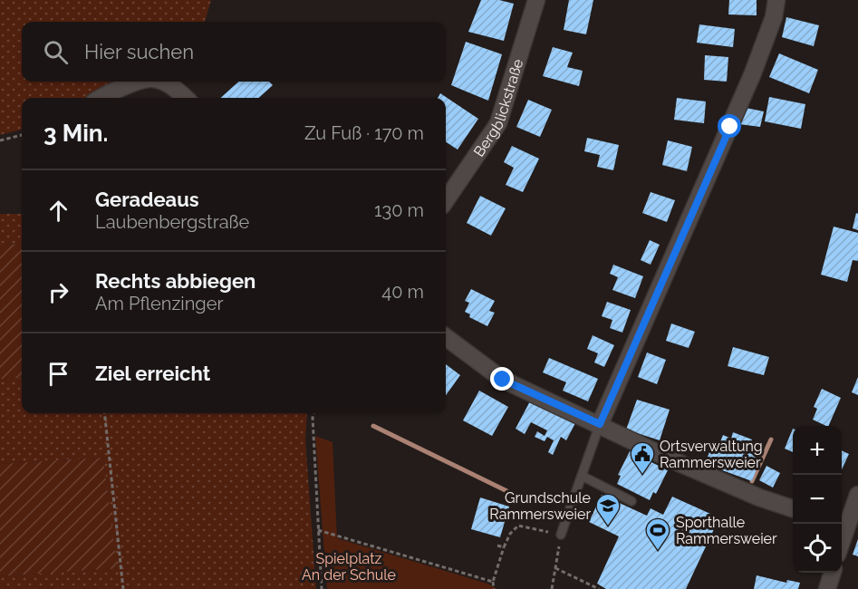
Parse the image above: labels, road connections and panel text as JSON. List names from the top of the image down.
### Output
{
  "streets": {
    "street": ["Bergblickstraße"]
  },
  "parks": ["Spielplatz An der Schule"],
  "places": {
    "public building": ["Ortsverwaltung Rammersweier"],
    "school or university": ["Grundschule Rammersweier"],
    "sports": ["Sporthalle Rammersweier"]
  },
  "page": {
    "search": "Hier suchen",
    "heading": ["3 Min.", "Zu Fuß · 170 m"],
    "list": [
      ["Geradeaus", "Laubenbergstraße", "130 m"],
      ["Rechts abbiegen", "Am Pflenzinger", "40 m"],
      "Ziel erreicht"
    ],
    "map_buttons": ["+", "−"]
  }
}
